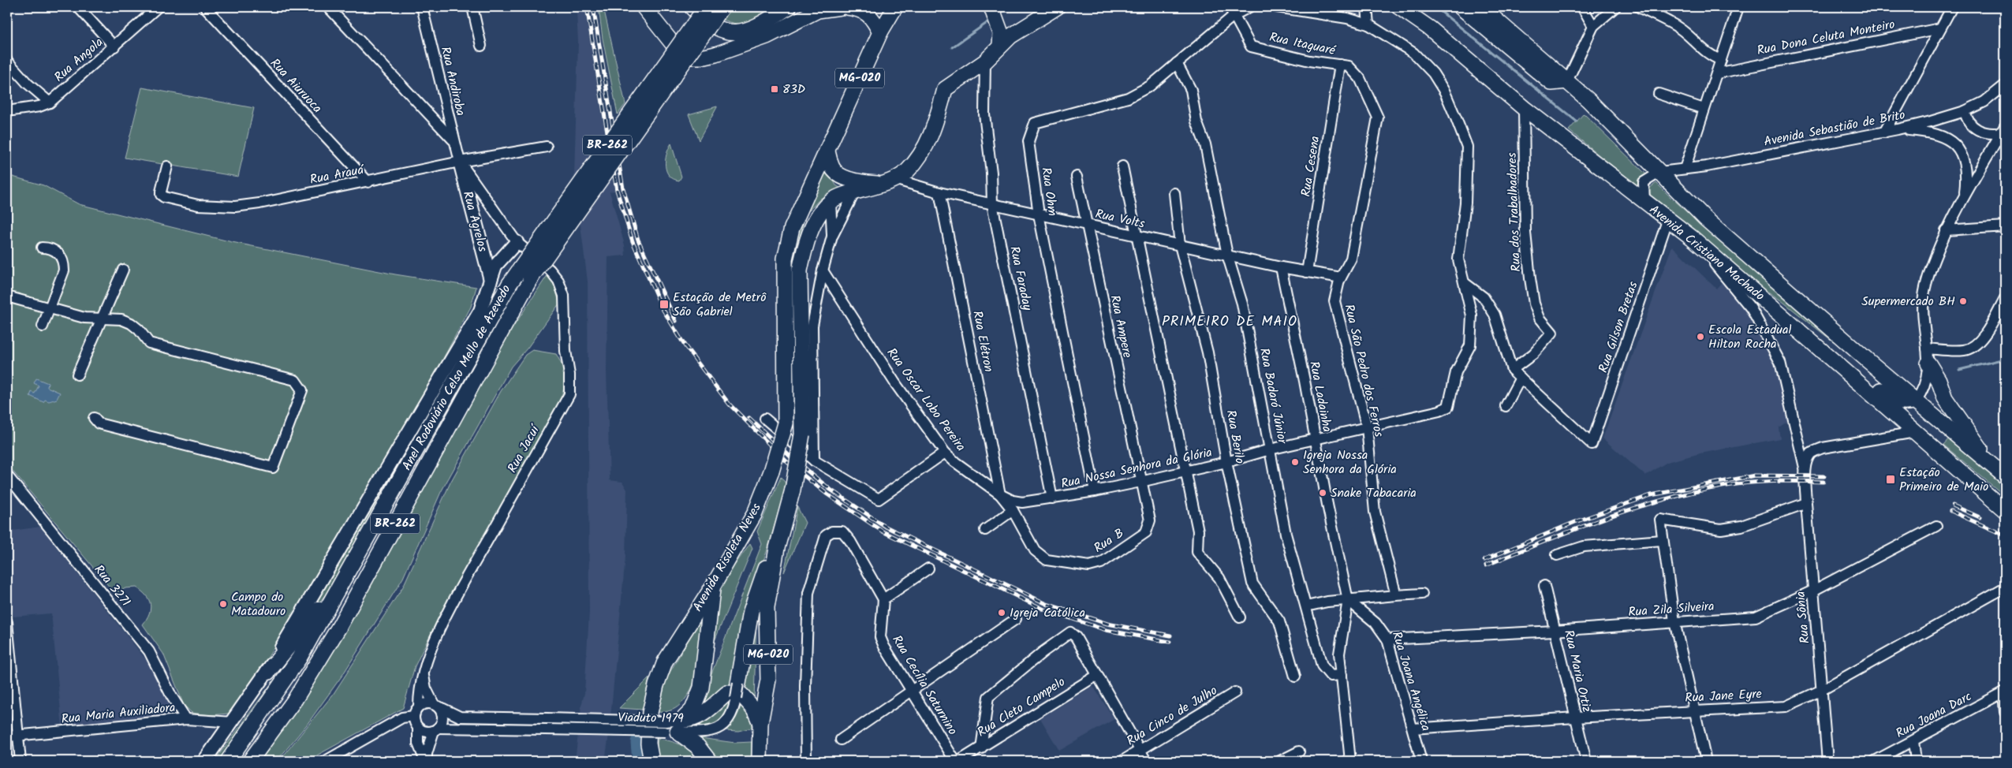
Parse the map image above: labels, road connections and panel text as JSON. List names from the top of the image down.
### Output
{
  "streets": {
    "highway": [
      "MG-020",
      "BR-262",
      "Avenida Cristiano Machado",
      "Anel Rodoviário Celso Mello de Azevedo",
      "Avenida Risoleta Neves"
    ],
    "main road": ["Rua Agrelos"],
    "street": [
      "Rua Dona Celuta Monteiro",
      "Rua Itaguaré",
      "Rua Angola",
      "Rua Andiroba",
      "Rua Aiuruoca",
      "Avenida Sebastião de Brito",
      "Rua Cesena",
      "Rua Arauá",
      "Rua Ohm",
      "Rua dos Trabalhadores",
      "Rua Volts",
      "Rua Faraday",
      "Rua Ampere",
      "Rua Gilson Bretas",
      "Rua Elétron",
      "Rua São Pedro dos Ferros",
      "Rua Badaró Júnior",
      "Rua Ladainha",
      "Rua Oscar Lobo Pereira",
      "Rua Berilo",
      "Rua Jacuí",
      "Rua Nossa Senhora da Glória",
      "Rua B",
      "Rua 3271",
      "Rua Zila Silveira",
      "Rua Sônia",
      "Rua Maria Ortiz",
      "Rua Joana Angélica",
      "Rua Cecília Saturnino",
      "Rua Jane Eyre",
      "Rua Cleto Campelo",
      "Rua Maria Auxiliadora",
      "Rua Joana Darc",
      "Rua Cinco de Julho",
      "Viaduto 1979"
    ]
  },
  "crossings": [
    ["Rua Itaguaré", "Rua Cesena"],
    ["Rua Itaguaré", "Rua Ohm"],
    ["Rua Itaguaré", "Rua São Pedro dos Ferros"],
    ["MG-020", "Avenida Risoleta Neves"],
    ["Rua Andiroba", "Rua Arauá"],
    ["Rua Andiroba", "Rua Agrelos"],
    ["Rua Andiroba", "Rua Jacuí"],
    ["Rua Aiuruoca", "Rua Arauá"],
    ["Avenida Sebastião de Brito", "Avenida Cristiano Machado"],
    ["Rua Cesena", "Rua Volts"],
    ["Rua Cesena", "Rua São Pedro dos Ferros"],
    ["Rua Arauá", "Rua Agrelos"],
    ["Rua Arauá", "Rua Jacuí"],
    ["Rua Ohm", "Rua Volts"],
    ["Rua Ohm", "Rua Badaró Júnior"],
    ["Rua Ohm", "Rua Nossa Senhora da Glória"],
    ["Rua dos Trabalhadores", "Avenida Cristiano Machado"],
    ["Rua Volts", "Rua Faraday"],
    ["Rua Volts", "Rua Ampere"],
    ["Rua Volts", "Rua Elétron"],
    ["Rua Volts", "Rua São Pedro dos Ferros"],
    ["Rua Volts", "Rua Badaró Júnior"],
    ["Rua Volts", "Rua Ladainha"],
    ["Rua Volts", "Rua Berilo"],
    ["Rua Agrelos", "Anel Rodoviário Celso Mello de Azevedo"],
    ["Rua Agrelos", "Rua Jacuí"],
    ["Avenida Cristiano Machado", "Rua Gilson Bretas"],
    ["Avenida Cristiano Machado", "Rua Sônia"],
    ["Rua Faraday", "Rua Nossa Senhora da Glória"],
    ["Rua Ampere", "Rua Nossa Senhora da Glória"],
    ["Rua Ampere", "Rua B"],
    ["Rua Elétron", "Rua Oscar Lobo Pereira"],
    ["Rua Elétron", "Rua Nossa Senhora da Glória"],
    ["Rua São Pedro dos Ferros", "Rua Nossa Senhora da Glória"],
    ["Anel Rodoviário Celso Mello de Azevedo", "Rua Jacuí"],
    ["Anel Rodoviário Celso Mello de Azevedo", "Rua Maria Auxiliadora"],
    ["Rua Badaró Júnior", "Rua Nossa Senhora da Glória"],
    ["Rua Ladainha", "Rua Nossa Senhora da Glória"],
    ["Rua Ladainha", "Rua Joana Angélica"],
    ["Rua Oscar Lobo Pereira", "Rua Nossa Senhora da Glória"],
    ["Rua Oscar Lobo Pereira", "Rua B"],
    ["Rua Berilo", "Rua Nossa Senhora da Glória"],
    ["Rua Jacuí", "Viaduto 1979"],
    ["Rua Nossa Senhora da Glória", "Rua B"],
    ["Rua 3271", "Rua Maria Auxiliadora"],
    ["Rua Zila Silveira", "Rua Sônia"],
    ["Rua Zila Silveira", "Rua Maria Ortiz"],
    ["Rua Zila Silveira", "Rua Joana Angélica"],
    ["Rua Sônia", "Rua Jane Eyre"],
    ["Rua Maria Ortiz", "Rua Jane Eyre"],
    ["Rua Joana Angélica", "Rua Jane Eyre"]
  ],
  "districts": ["PRIMEIRO DE MAIO"],
  "places": {
    "transit": ["83D", "Estação de Metrô São Gabriel", "Estação Primeiro de Maio"],
    "other": [
      "Supermercado BH",
      "Escola Estadual Hilton Rocha",
      "Igreja Nossa Senhora da Glória",
      "Snake Tabacaria",
      "Campo do Matadouro",
      "Igreja Católica"
    ]
  }
}
